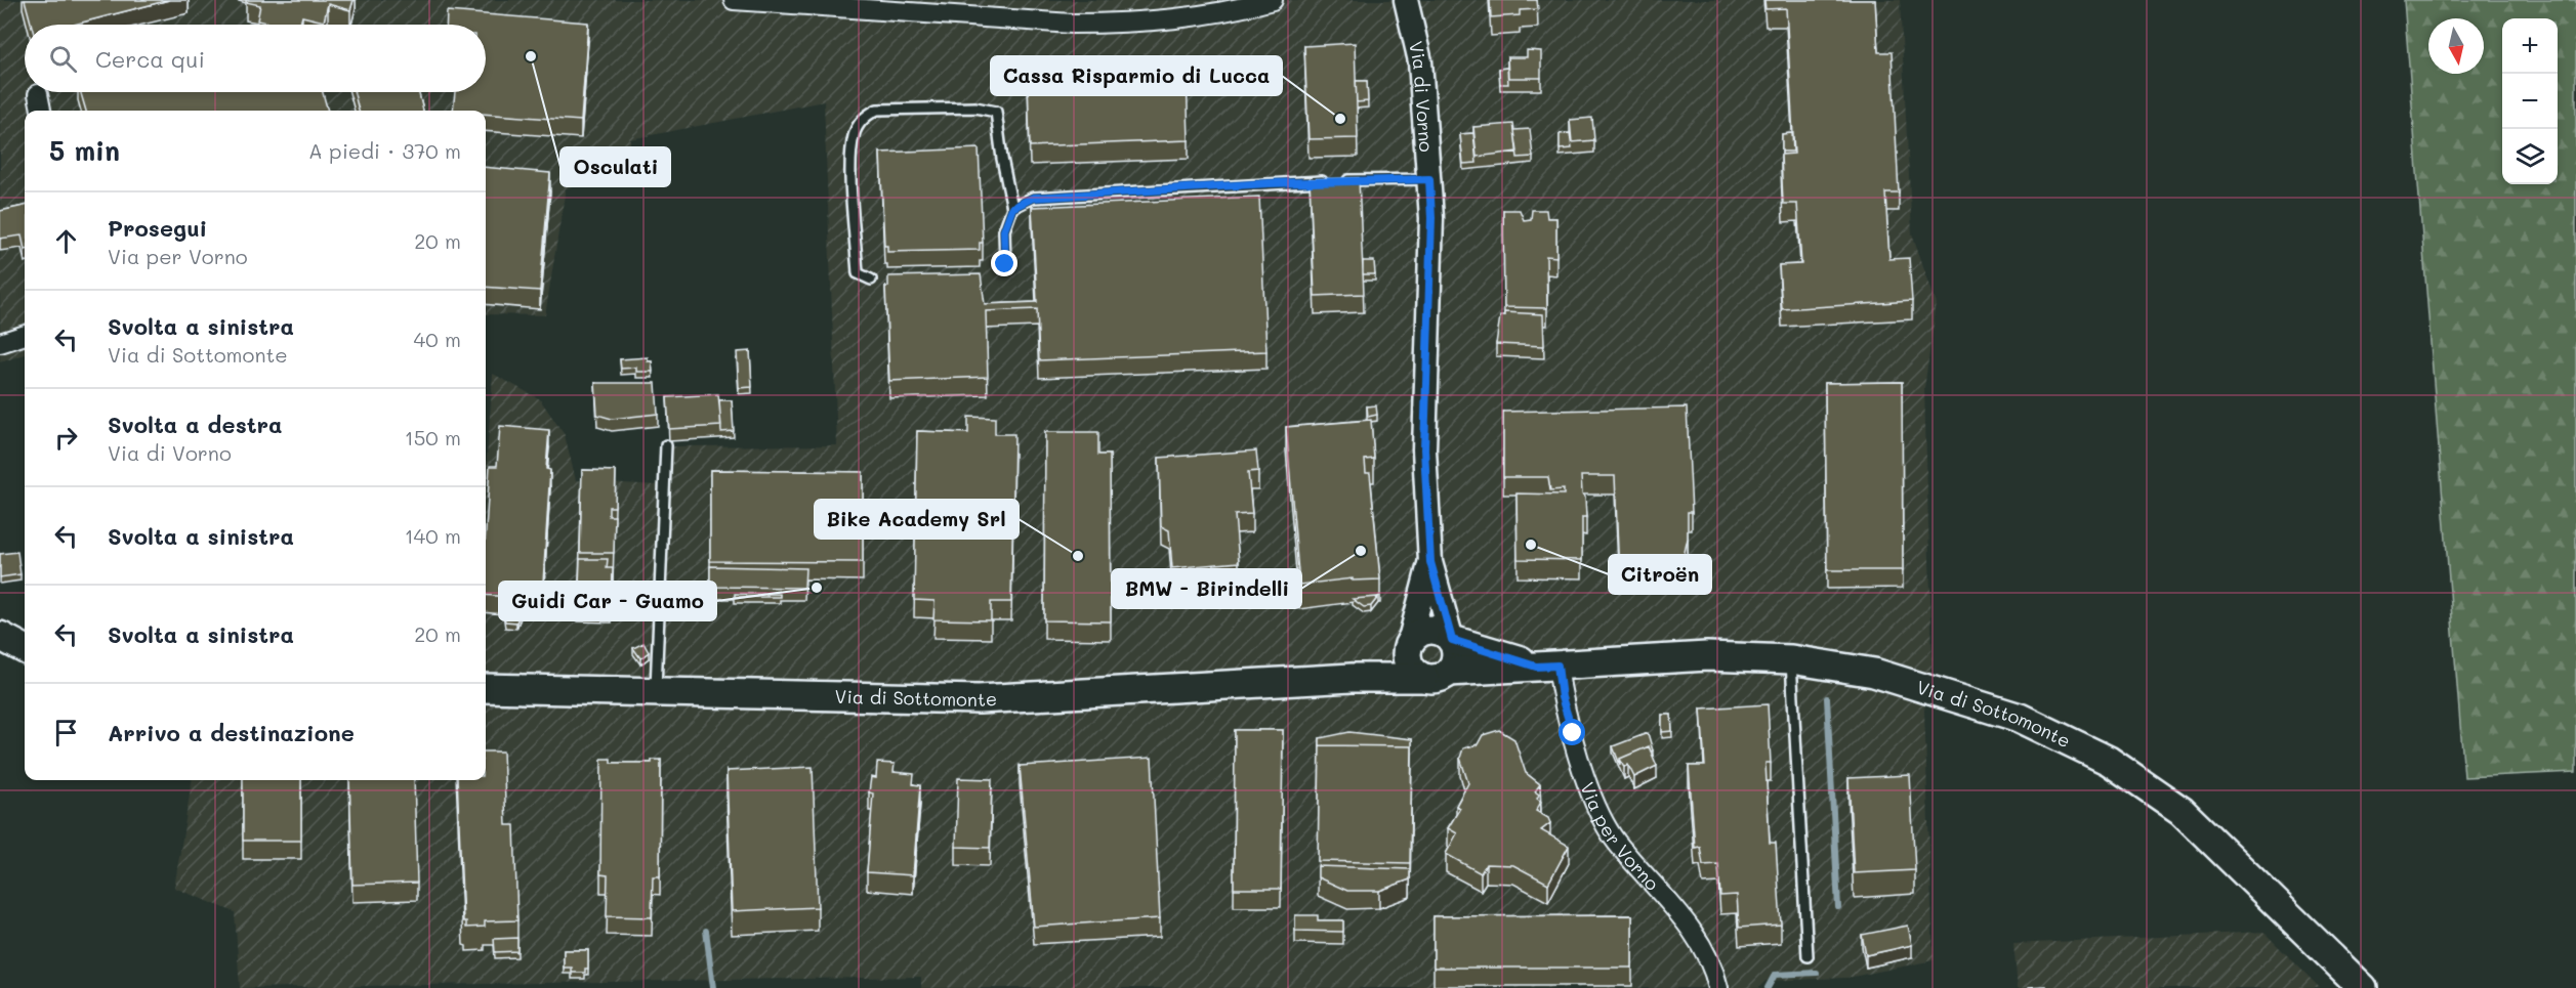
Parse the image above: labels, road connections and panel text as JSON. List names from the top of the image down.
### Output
{
  "streets": {
    "main road": ["Via di Sottomonte"],
    "street": ["Via di Vorno", "Via per Vorno"]
  },
  "crossings": [
    ["Via di Vorno", "Via di Sottomonte"],
    ["Via di Sottomonte", "Via per Vorno"]
  ],
  "places": [
    "Osculati",
    "Cassa Risparmio di Lucca",
    "Citroën",
    "BMW - Birindelli",
    "Bike Academy Srl",
    "Guidi Car - Guamo"
  ],
  "north": "bottom",
  "page": {
    "map_buttons": ["+", "−"],
    "search": "Cerca qui",
    "heading": ["5 min", "A piedi · 370 m"],
    "list": [
      ["Prosegui", "Via per Vorno", "20 m"],
      ["Svolta a sinistra", "Via di Sottomonte", "40 m"],
      ["Svolta a destra", "Via di Vorno", "150 m"],
      ["Svolta a sinistra", "140 m"],
      ["Svolta a sinistra", "20 m"],
      "Arrivo a destinazione"
    ]
  }
}
